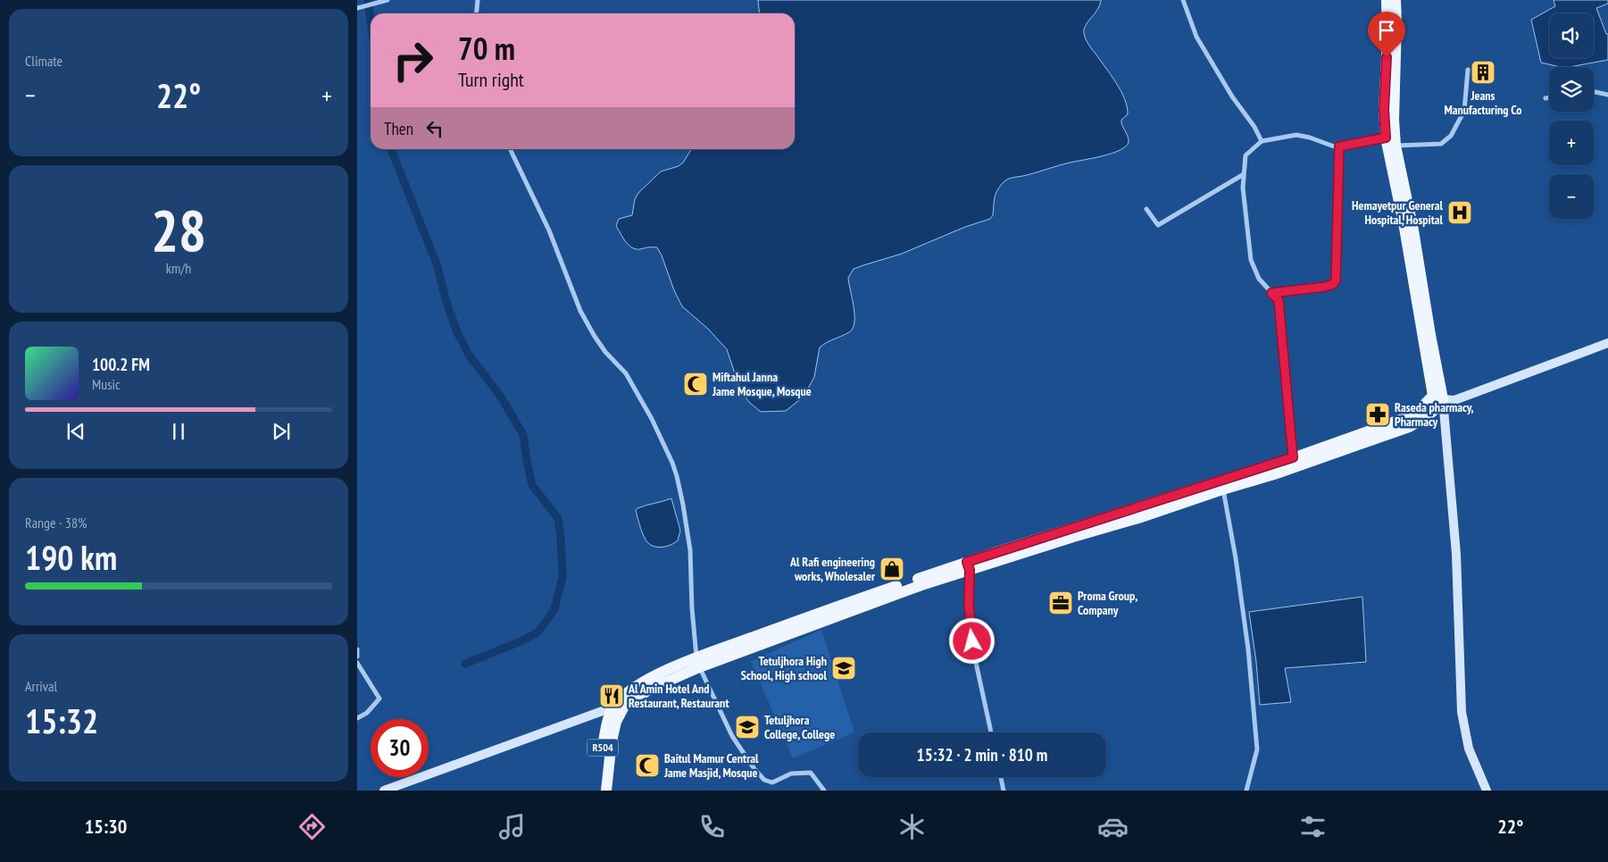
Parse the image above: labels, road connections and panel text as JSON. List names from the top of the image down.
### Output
{
  "streets": {
    "main road": ["R504"]
  },
  "places": {
    "building": ["Jeans Manufacturing Co"],
    "hospital": ["Hemayetpur General Hospital, Hospital"],
    "mosque": ["Miftahul Janna Jame Mosque, Mosque", "Baitul Mamur Central Jame Masjid, Mosque"],
    "pharmacy": ["Raseda pharmacy, Pharmacy"],
    "shop": ["Al Rafi engineering works, Wholesaler"],
    "office": ["Proma Group, Company"],
    "school or university": ["Tetuljhora High School, High school", "Tetuljhora College, College"],
    "restaurant": ["Al Amin Hotel And Restaurant, Restaurant"]
  },
  "page": {
    "tile": [
      "Climate",
      ["28", "km/h"],
      ["Range · 38%", "190 km"],
      ["Arrival", "15:32"]
    ],
    "map_buttons": ["+", "−"],
    "turn": ["70 m", "Turn right"],
    "heat": ["−", "22°", "+"],
    "then": "Then",
    "song": ["100.2 FM", "Music"],
    "limit": "30",
    "trip": "15:32 · 2 min · 810 m",
    "tabs": ["15:30", "22°"]
  }
}
